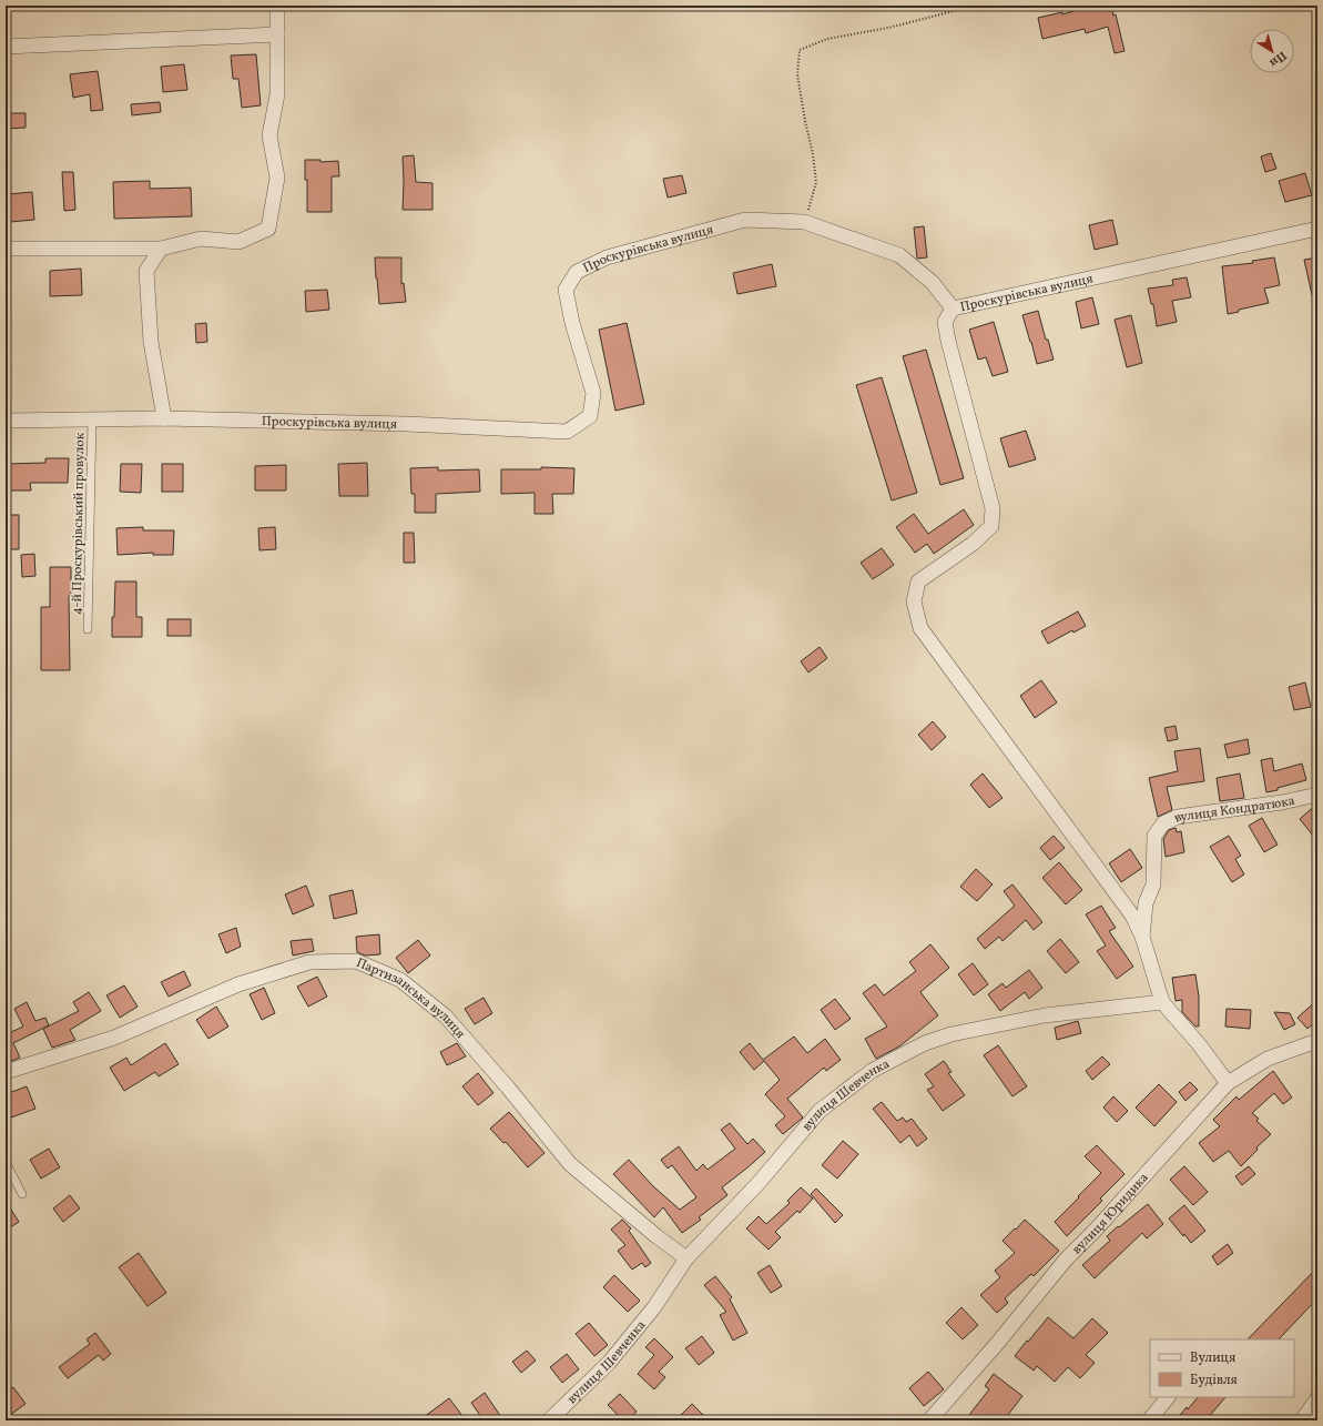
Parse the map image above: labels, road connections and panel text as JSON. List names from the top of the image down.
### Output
{
  "streets": {
    "street": [
      "Проскурівська вулиця",
      "вулиця Кондратюка",
      "Партизанська вулиця",
      "вулиця Шевченка",
      "вулиця Юридика"
    ],
    "lane": ["4-й Проскурівський провулок"]
  },
  "crossings": [
    ["Проскурівська вулиця", "4-й Проскурівський провулок"],
    ["Партизанська вулиця", "вулиця Шевченка"]
  ],
  "legend": ["Вулиця", "Будівля"],
  "north": "bottom right"
}
